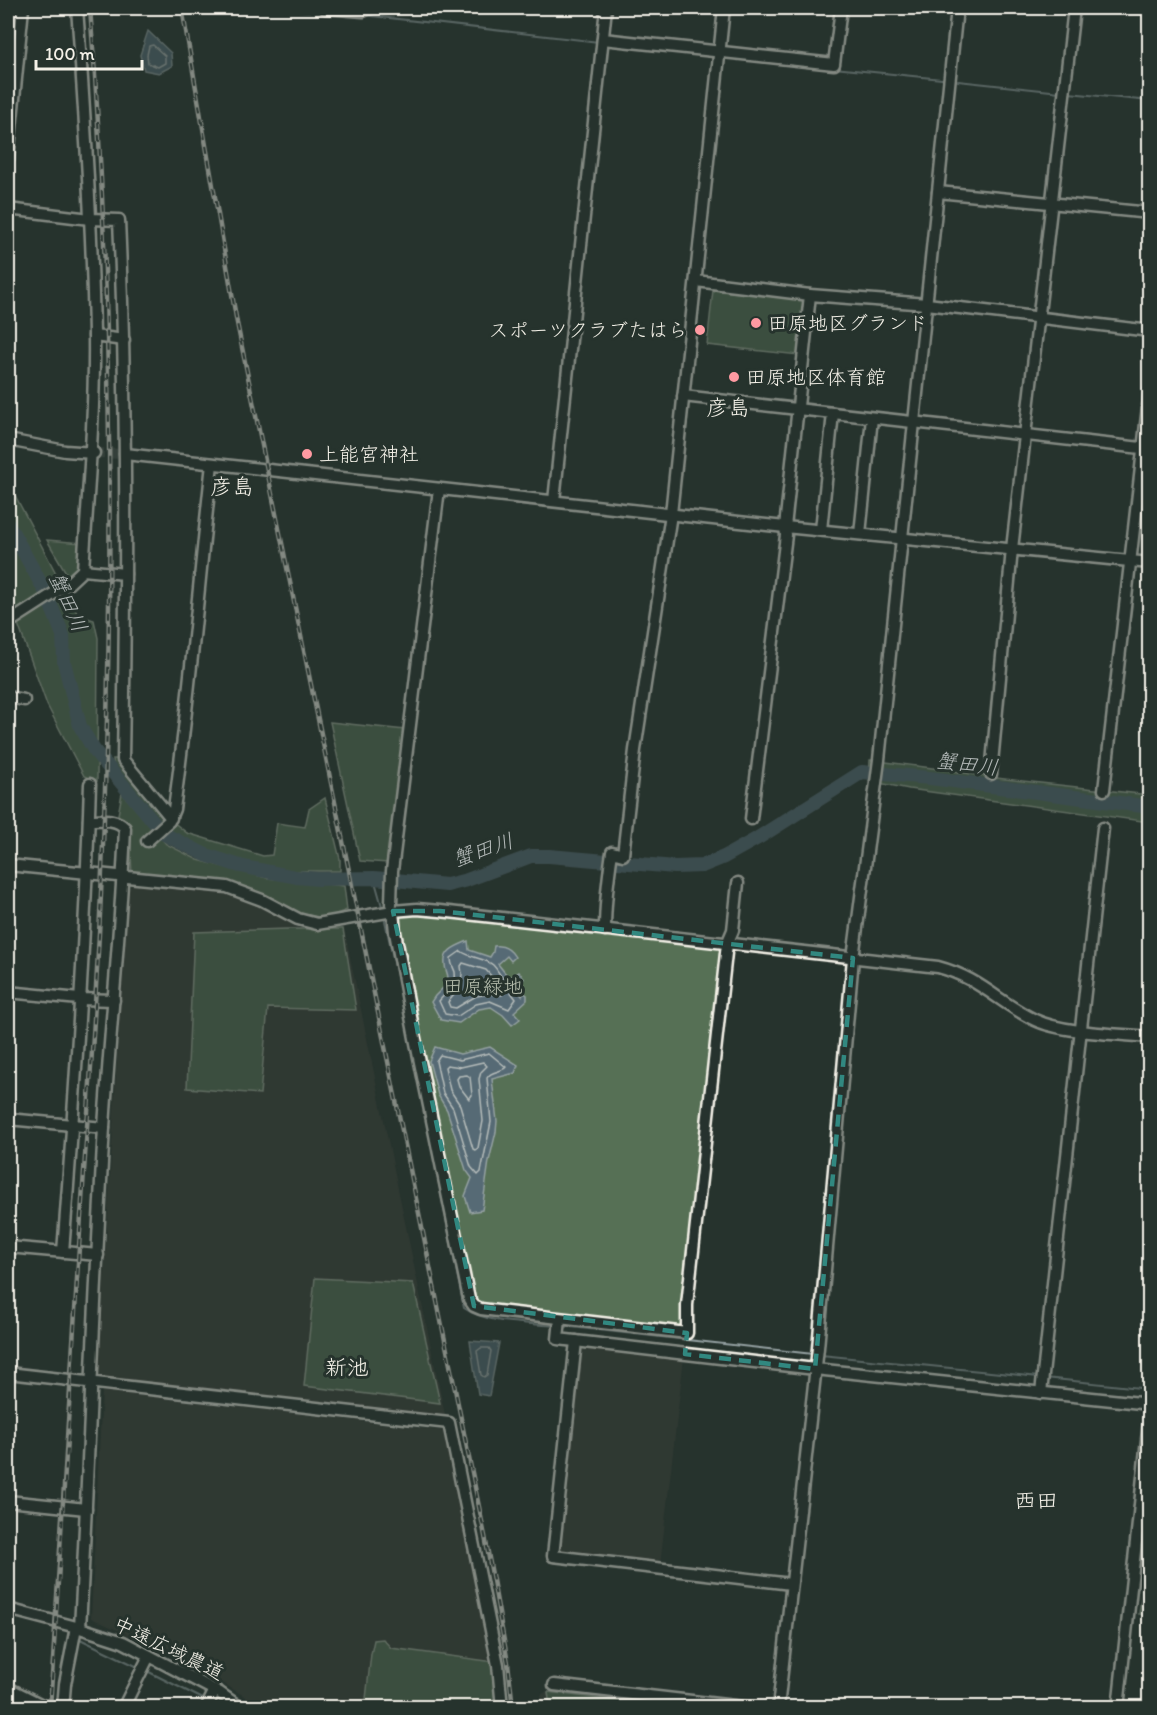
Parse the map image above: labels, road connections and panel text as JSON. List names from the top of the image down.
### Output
{
  "streets": {
    "street": ["中遠広域農道"]
  },
  "districts": [
    "彦島",
    "彦島",
    "新池",
    "西田"
  ],
  "water": ["蟹田川"],
  "parks": ["田原緑地"],
  "places": [
    "田原地区グランド",
    "スポーツクラブたはら",
    "田原地区体育館",
    "上能宮神社"
  ],
  "scale_bar": "100 m"
}
